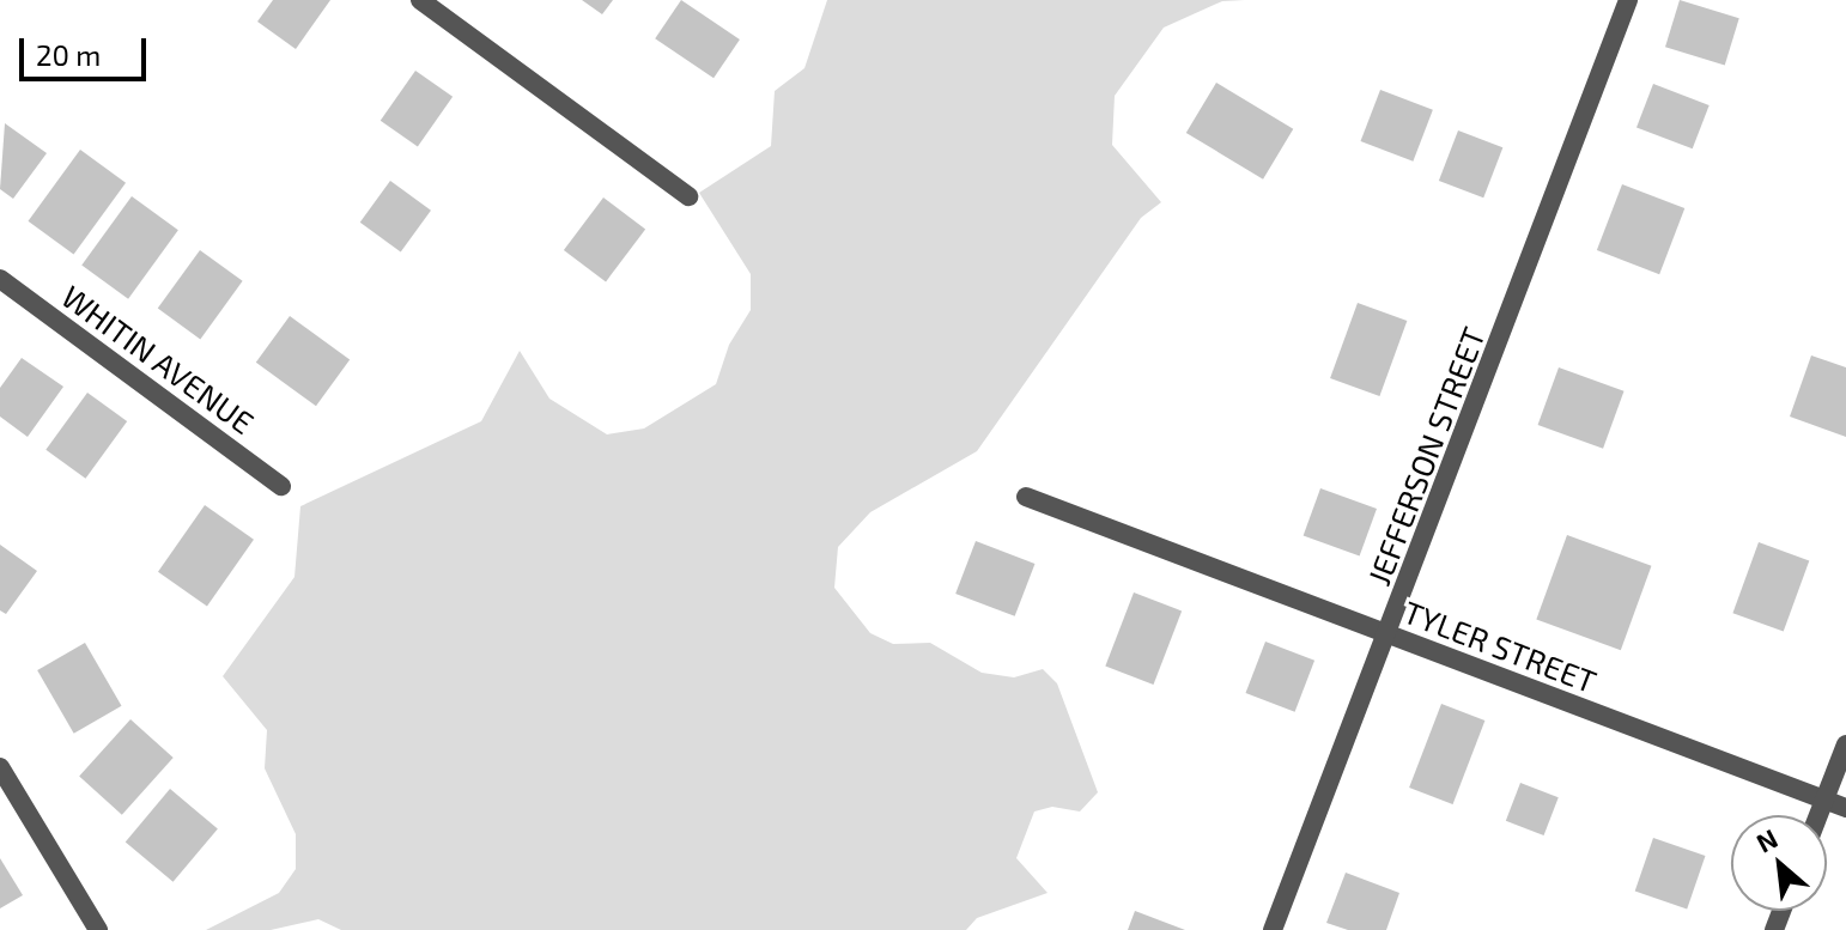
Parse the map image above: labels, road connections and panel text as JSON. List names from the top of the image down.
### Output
{
  "streets": {
    "street": ["WHITIN AVENUE", "JEFFERSON STREET", "TYLER STREET"]
  },
  "crossings": [
    ["JEFFERSON STREET", "TYLER STREET"]
  ],
  "scale_bar": "20 m",
  "north": "top left"
}
